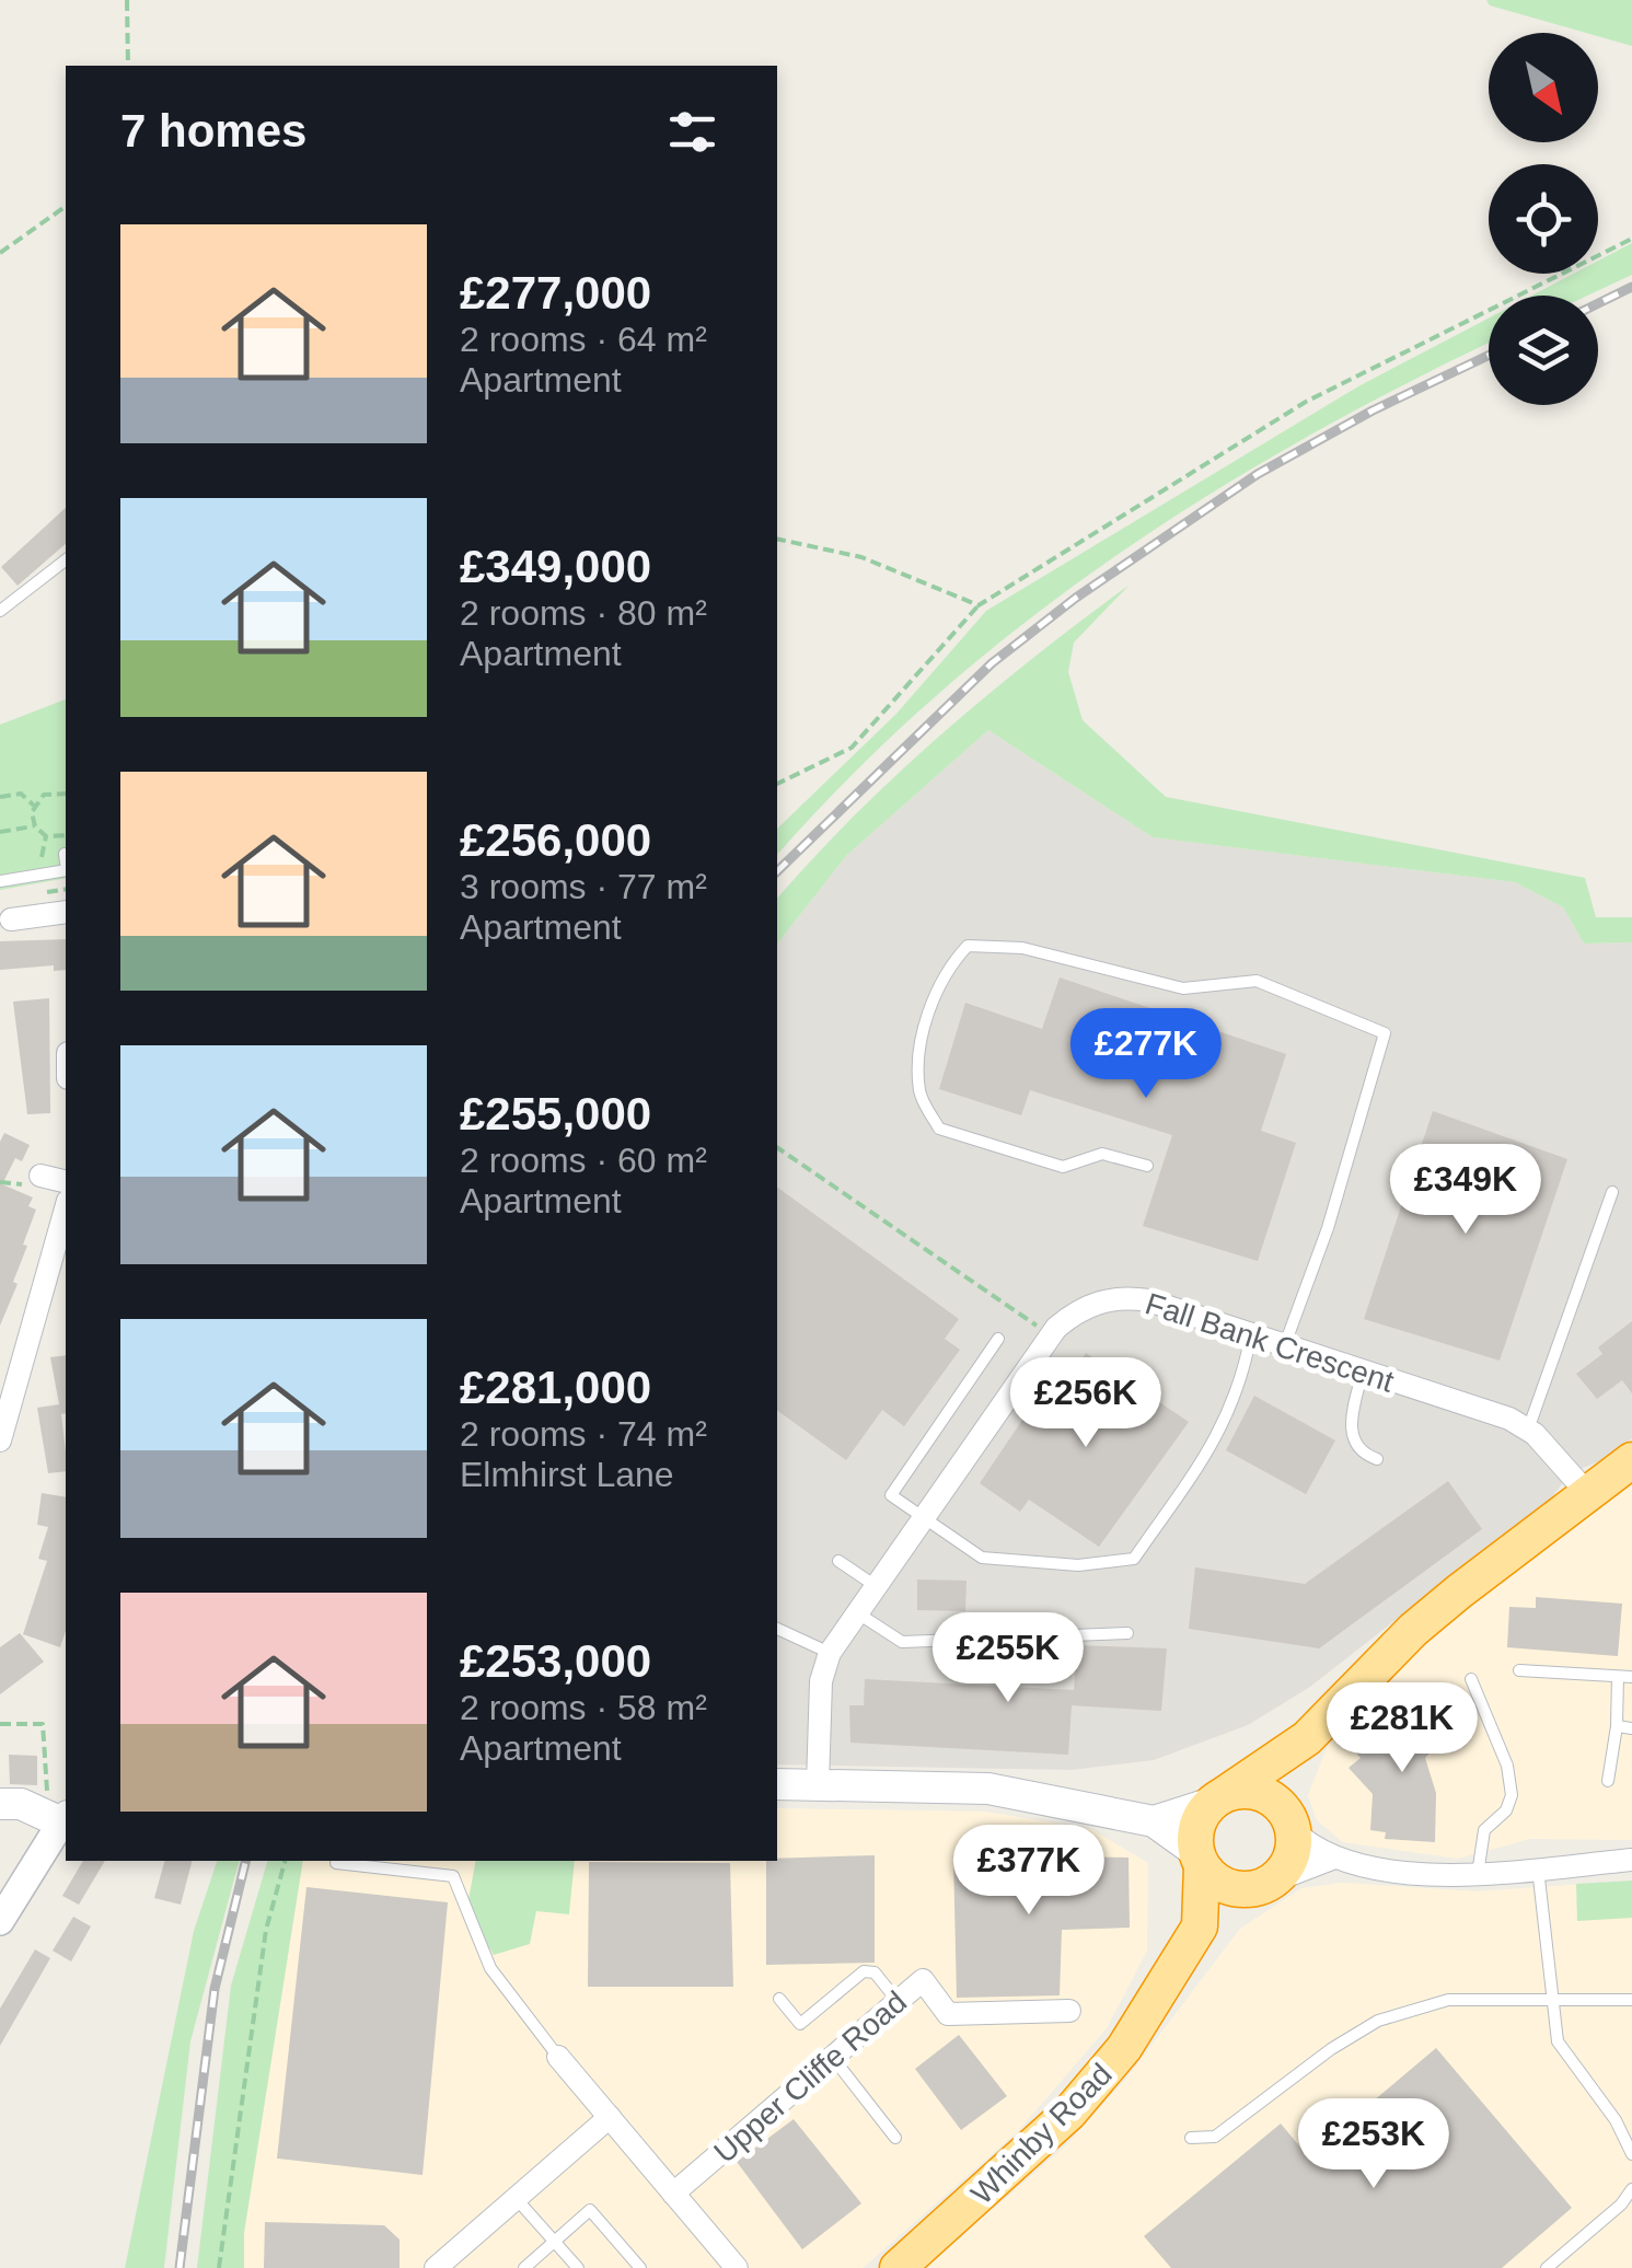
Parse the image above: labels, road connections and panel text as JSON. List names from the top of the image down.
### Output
{
  "streets": {
    "highway": ["Whinby Road"],
    "street": ["Fall Bank Crescent", "Upper Cliffe Road"]
  },
  "north": "bottom right",
  "page": {
    "heading": "7 homes",
    "list": [
      {
        "name": "£277,000",
        "note": "2 rooms · 64 m² · Apartment"
      },
      {
        "name": "£349,000",
        "note": "2 rooms · 80 m² · Apartment"
      },
      {
        "name": "£256,000",
        "note": "3 rooms · 77 m² · Apartment"
      },
      {
        "name": "£255,000",
        "note": "2 rooms · 60 m² · Apartment"
      },
      {
        "name": "£281,000",
        "note": "2 rooms · 74 m² · Elmhirst Lane"
      },
      {
        "name": "£253,000",
        "note": "2 rooms · 58 m² · Apartment"
      }
    ],
    "price": [
      "£277K",
      "£349K",
      "£256K",
      "£255K",
      "£281K",
      "£377K",
      "£253K"
    ]
  }
}
